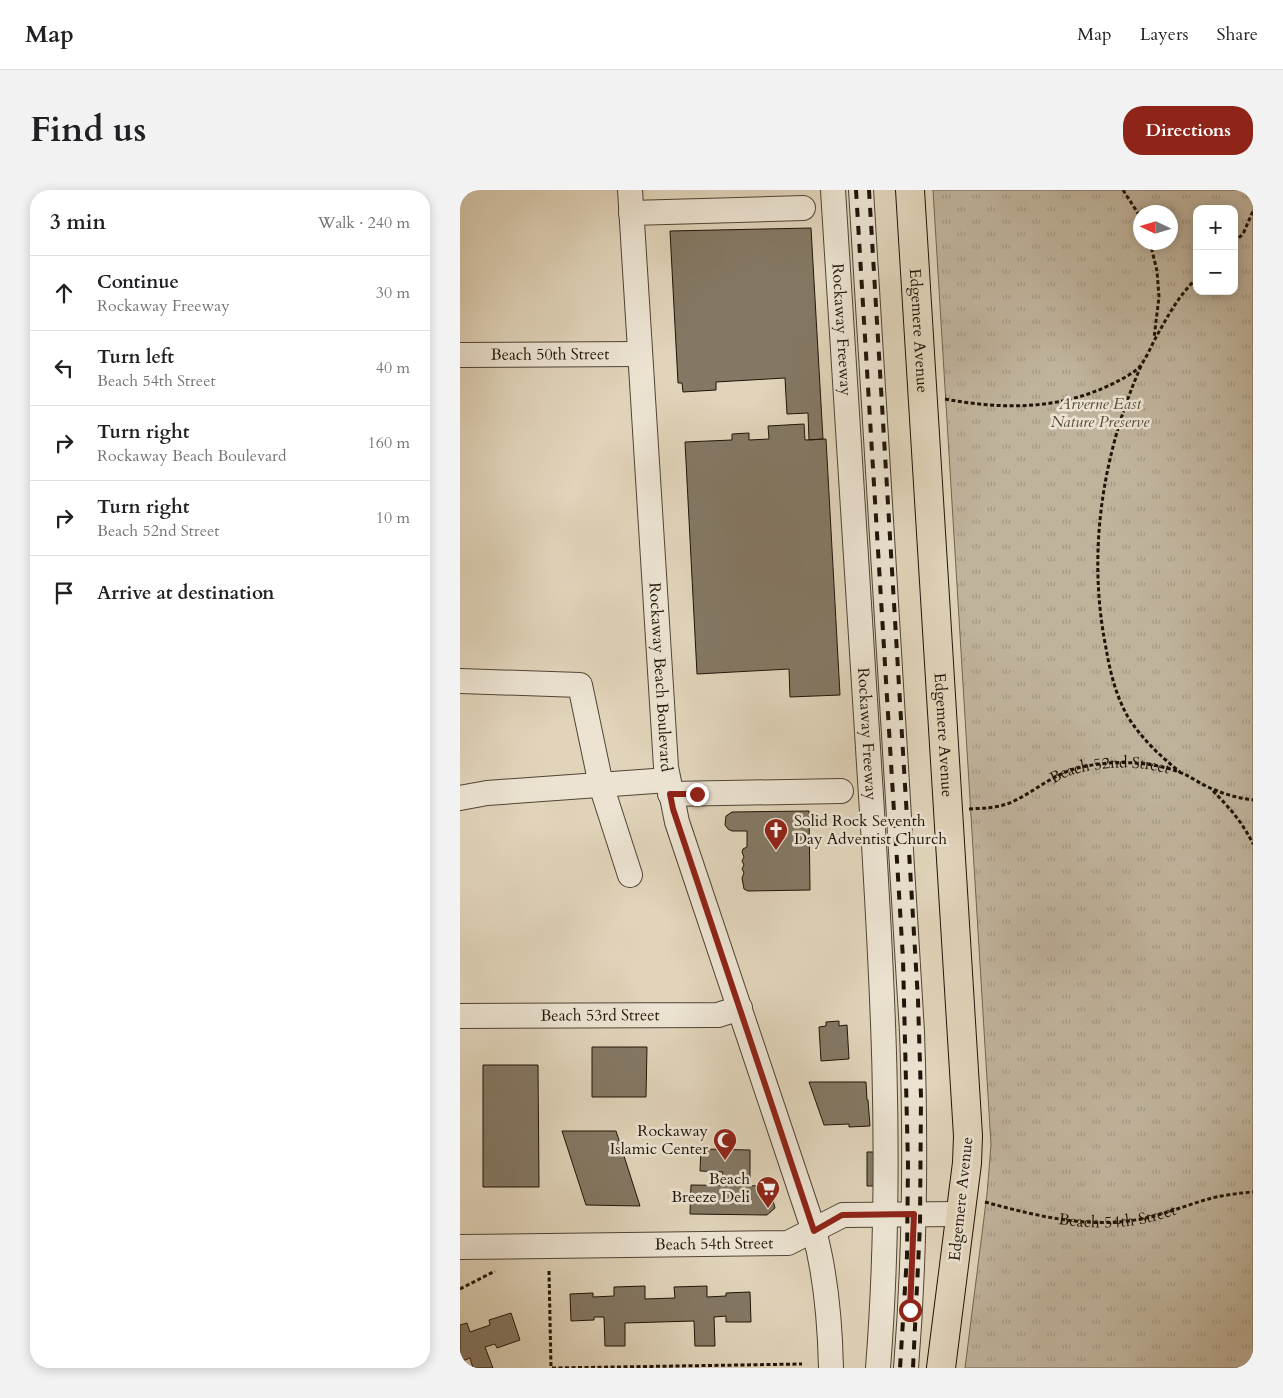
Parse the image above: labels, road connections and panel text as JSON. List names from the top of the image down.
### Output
{
  "streets": {
    "main road": ["Edgemere Avenue"],
    "street": [
      "Rockaway Freeway",
      "Beach 50th Street",
      "Rockaway Beach Boulevard",
      "Beach 53rd Street",
      "Beach 54th Street"
    ],
    "path": ["Beach 52nd Street"]
  },
  "crossings": [
    ["Rockaway Freeway", "Beach 54th Street"],
    ["Edgemere Avenue", "Beach 54th Street"],
    ["Beach 50th Street", "Rockaway Beach Boulevard"],
    ["Rockaway Beach Boulevard", "Beach 53rd Street"],
    ["Rockaway Beach Boulevard", "Beach 54th Street"]
  ],
  "parks": ["Arverne East Nature Preserve"],
  "places": {
    "church": ["Solid Rock Seventh Day Adventist Church"],
    "mosque": ["Rockaway Islamic Center"],
    "supermarket": ["Beach Breeze Deli"]
  },
  "north": "left",
  "page": {
    "header": "Map",
    "nav": ["Map", "Layers", "Share"],
    "title": "Find us",
    "buttons": "Directions",
    "heading": ["3 min", "Walk · 240 m"],
    "map_buttons": ["+", "−"],
    "list": [
      ["Continue", "Rockaway Freeway", "30 m"],
      ["Turn left", "Beach 54th Street", "40 m"],
      ["Turn right", "Rockaway Beach Boulevard", "160 m"],
      ["Turn right", "Beach 52nd Street", "10 m"],
      "Arrive at destination"
    ]
  }
}
